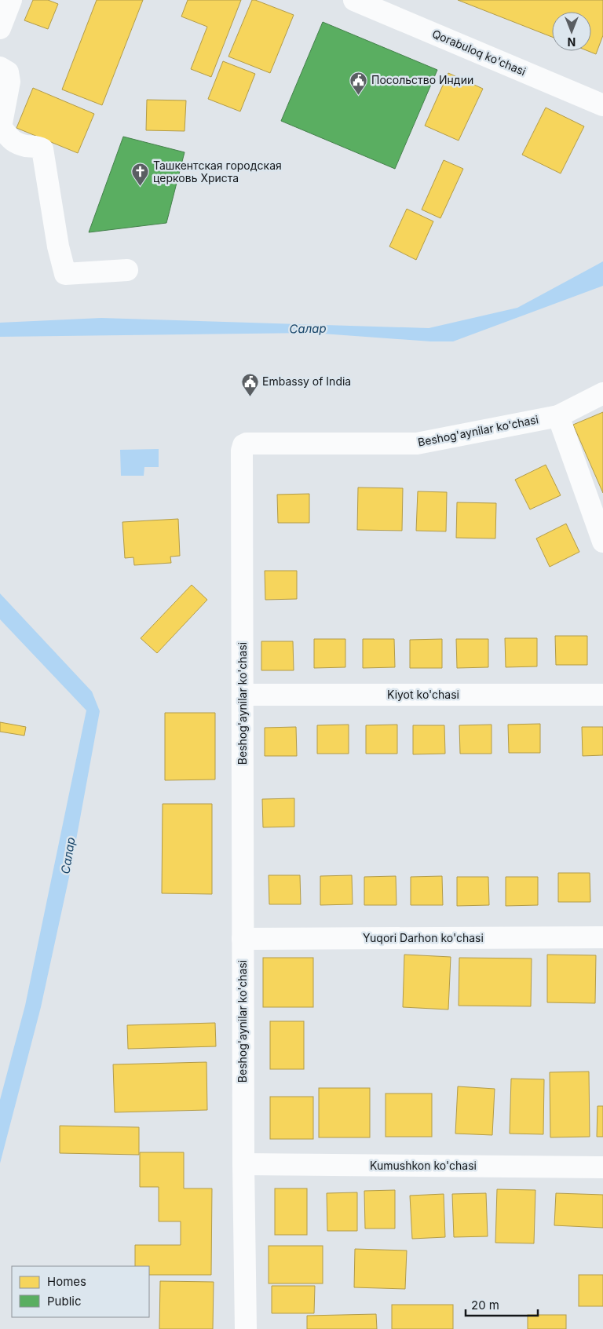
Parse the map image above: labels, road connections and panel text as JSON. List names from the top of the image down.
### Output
{
  "streets": {
    "street": [
      "Qorabuloq ko'chasi",
      "Beshog'aynilar ko'chasi",
      "Kiyot ko'chasi",
      "Yuqori Darhon ko'chasi",
      "Kumushkon ko'chasi"
    ]
  },
  "crossings": [
    ["Beshog'aynilar ko'chasi", "Kiyot ko'chasi"],
    ["Beshog'aynilar ko'chasi", "Yuqori Darhon ko'chasi"],
    ["Beshog'aynilar ko'chasi", "Kumushkon ko'chasi"]
  ],
  "water": ["Салар"],
  "places": {
    "public building": ["Посольство Индии", "Embassy of India"],
    "church": ["Ташкентская городская церковь Христа"]
  },
  "legend": ["Homes", "Public"],
  "scale_bar": "20 m",
  "north": "bottom"
}
